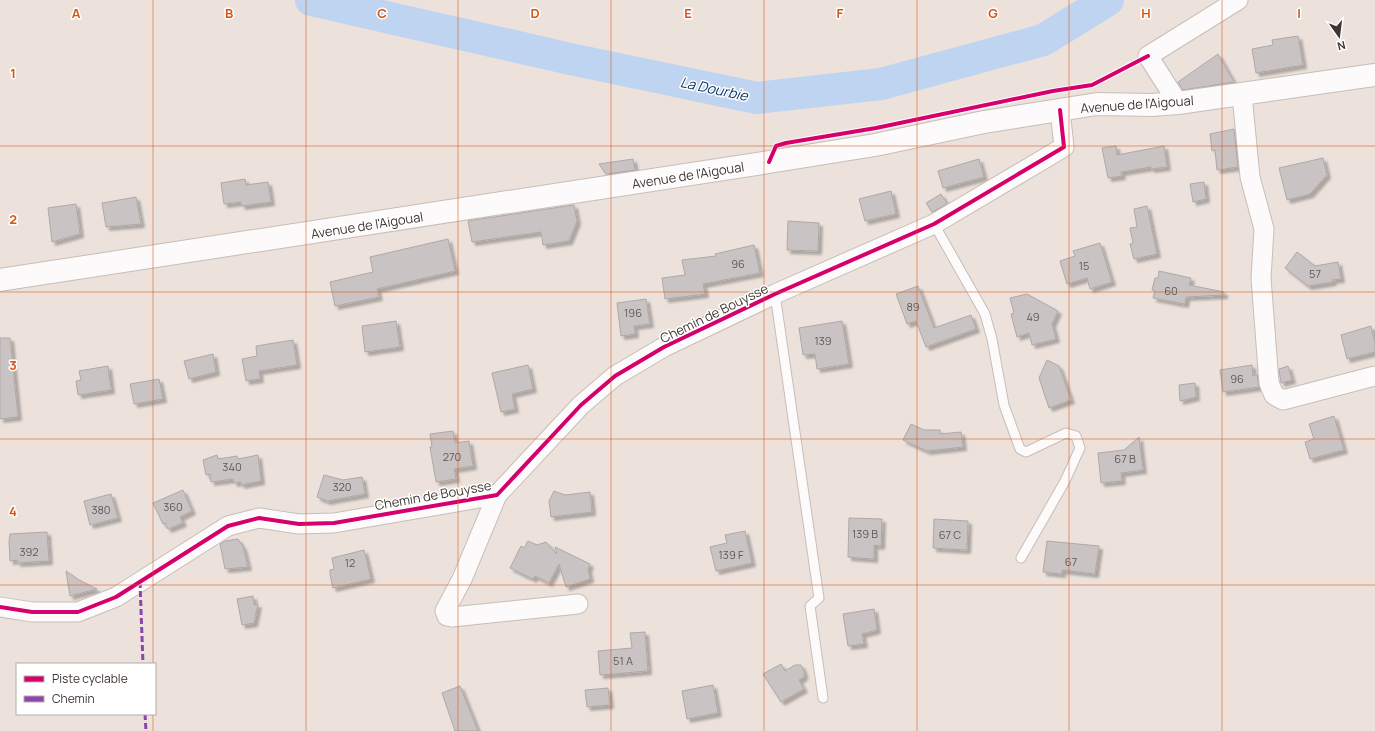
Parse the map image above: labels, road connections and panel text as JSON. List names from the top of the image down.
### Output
{
  "streets": {
    "main road": ["Avenue de l'Aigoual"],
    "street": ["Chemin de Bouysse"]
  },
  "crossings": [
    ["Avenue de l'Aigoual", "Chemin de Bouysse"]
  ],
  "water": ["La Dourbie"],
  "house_numbers": [
    "96",
    "15",
    "57",
    "60",
    "89",
    "196",
    "49",
    "139",
    "96",
    "270",
    "67 B",
    "340",
    "320",
    "360",
    "380",
    "139 B",
    "67 C",
    "392",
    "139 F",
    "67",
    "12",
    "51 A"
  ],
  "legend": ["Piste cyclable", "Chemin"],
  "north": "bottom",
  "grid": {
    "columns": [
      "A",
      "B",
      "C",
      "D",
      "E",
      "F",
      "G",
      "H",
      "I"
    ],
    "rows": [
      "1",
      "2",
      "3",
      "4"
    ]
  }
}
